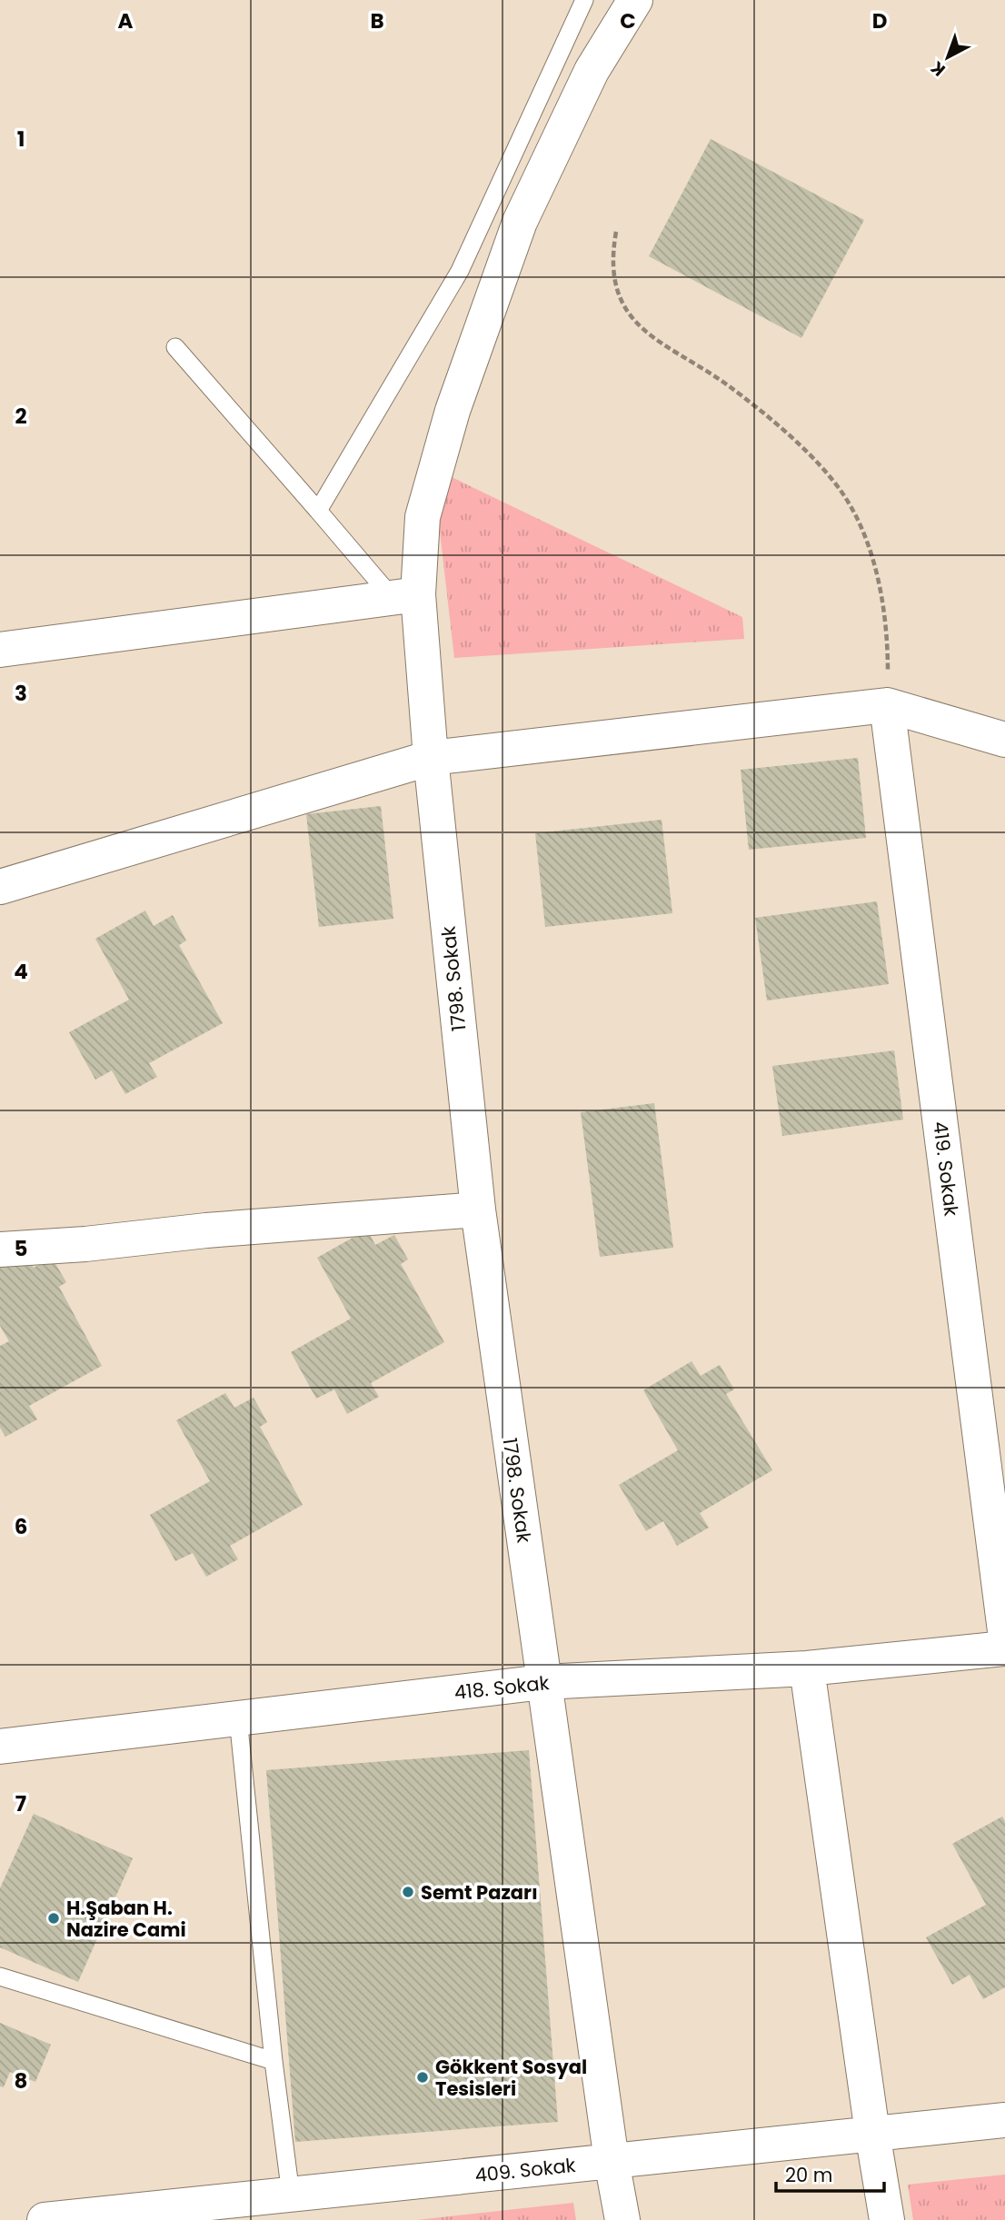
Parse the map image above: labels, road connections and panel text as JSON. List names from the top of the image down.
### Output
{
  "streets": {
    "street": [
      "1798. Sokak",
      "419. Sokak",
      "418. Sokak",
      "409. Sokak"
    ]
  },
  "crossings": [
    ["1798. Sokak", "418. Sokak"],
    ["1798. Sokak", "409. Sokak"]
  ],
  "places": ["Semt Pazarı", "H.Şaban H. Nazire Cami", "Gökkent Sosyal Tesisleri"],
  "scale_bar": "20 m",
  "north": "bottom left",
  "grid": {
    "columns": [
      "A",
      "B",
      "C",
      "D"
    ],
    "rows": [
      "1",
      "2",
      "3",
      "4",
      "5",
      "6",
      "7",
      "8"
    ]
  }
}
